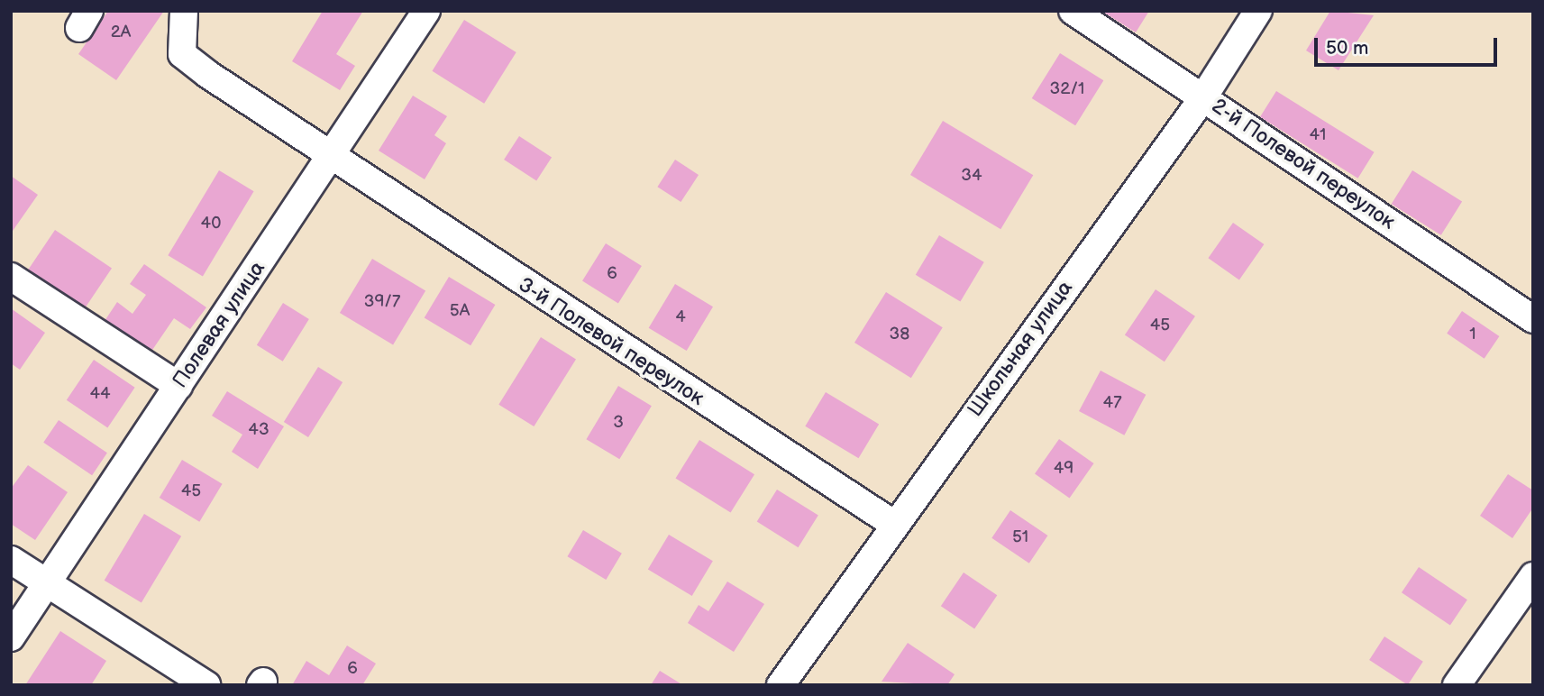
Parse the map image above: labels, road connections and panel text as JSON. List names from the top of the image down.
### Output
{
  "streets": {
    "street": [
      "2-й Полевой переулок",
      "Полевая улица",
      "3-й Полевой переулок",
      "Школьная улица"
    ]
  },
  "crossings": [
    ["2-й Полевой переулок", "Школьная улица"],
    ["Полевая улица", "3-й Полевой переулок"],
    ["3-й Полевой переулок", "Школьная улица"]
  ],
  "house_numbers": [
    "2А",
    "32/1",
    "41",
    "34",
    "40",
    "6",
    "39/7",
    "5А",
    "4",
    "45",
    "38",
    "1",
    "44",
    "47",
    "3",
    "43",
    "49",
    "45",
    "51",
    "6"
  ],
  "scale_bar": "50 m"
}
